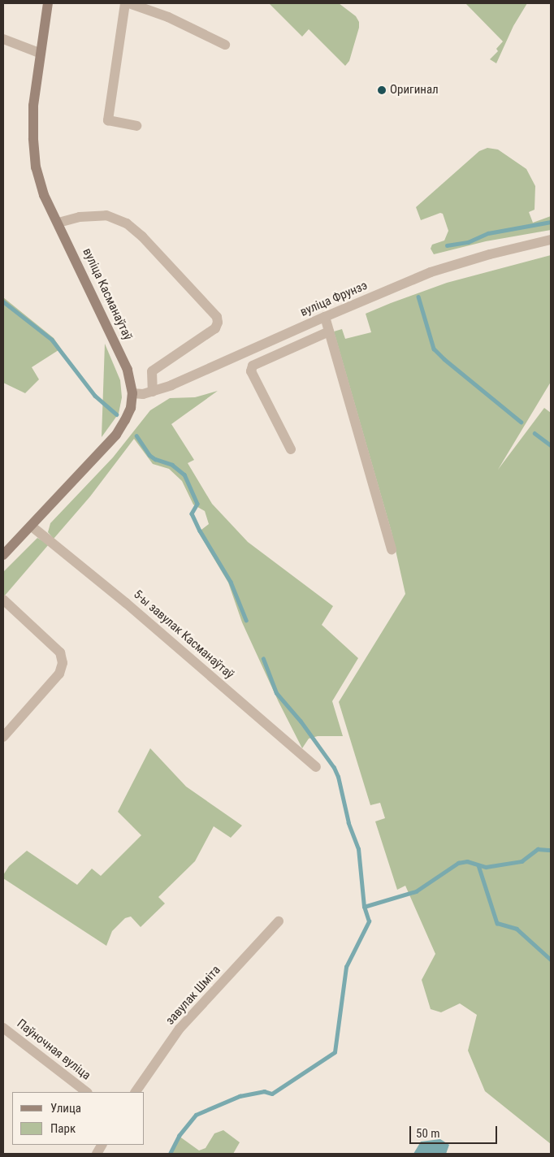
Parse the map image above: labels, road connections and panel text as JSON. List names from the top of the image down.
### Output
{
  "streets": {
    "main road": ["вуліца Касманаўтаў"],
    "street": [
      "вуліца Фрунзэ",
      "5-ы завулак Касманаўтаў",
      "завулак Шміта",
      "Паўночная вуліца"
    ]
  },
  "crossings": [
    ["вуліца Касманаўтаў", "вуліца Фрунзэ"],
    ["вуліца Касманаўтаў", "5-ы завулак Касманаўтаў"]
  ],
  "places": ["Оригинал"],
  "legend": ["Улица", "Парк"],
  "scale_bar": "50 m"
}
